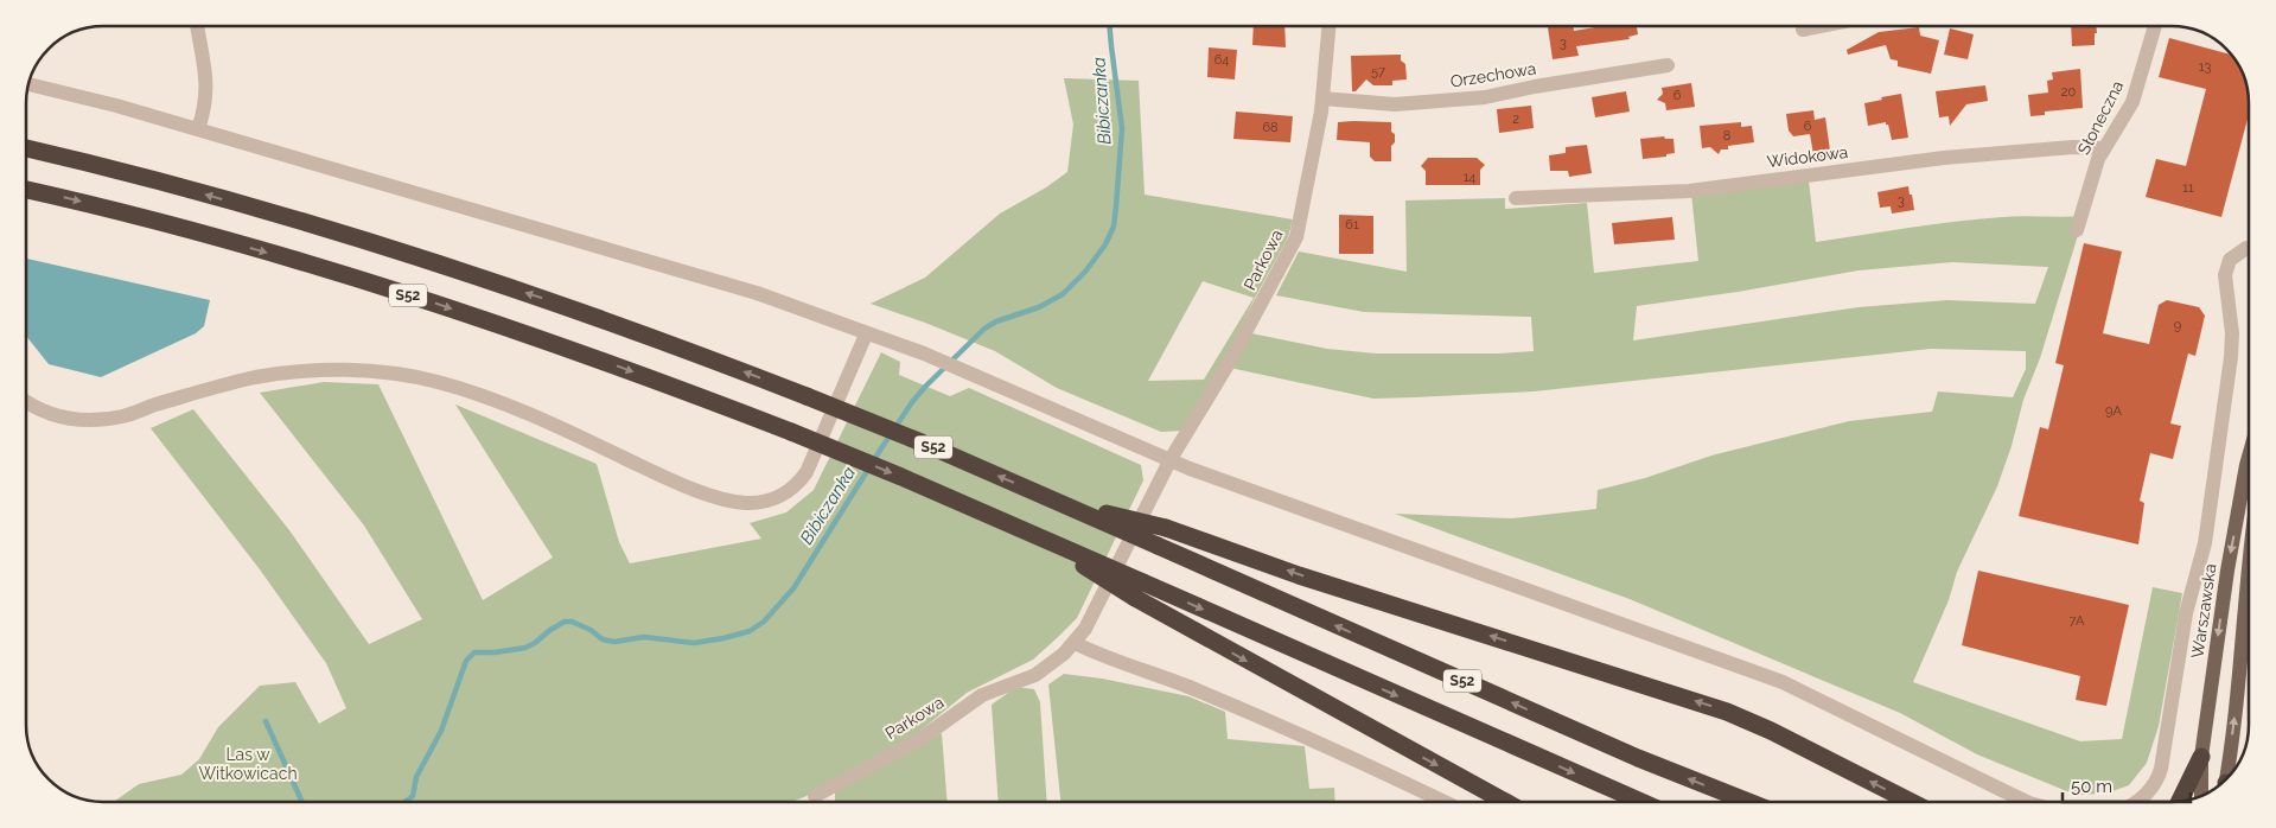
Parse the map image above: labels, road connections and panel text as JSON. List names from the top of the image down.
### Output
{
  "streets": {
    "highway": ["S52"],
    "main road": ["Warszawska"],
    "street": [
      "Orzechowa",
      "Słoneczna",
      "Widokowa",
      "Parkowa"
    ]
  },
  "crossings": [
    ["Orzechowa", "Parkowa"],
    ["Słoneczna", "Widokowa"]
  ],
  "water": ["Bibiczanka"],
  "parks": ["Las w Witkowicach"],
  "house_numbers": [
    "3",
    "64",
    "13",
    "57",
    "20",
    "6",
    "2",
    "6",
    "68",
    "8",
    "14",
    "11",
    "3",
    "61",
    "9",
    "9A",
    "7A"
  ],
  "scale_bar": "50 m"
}
